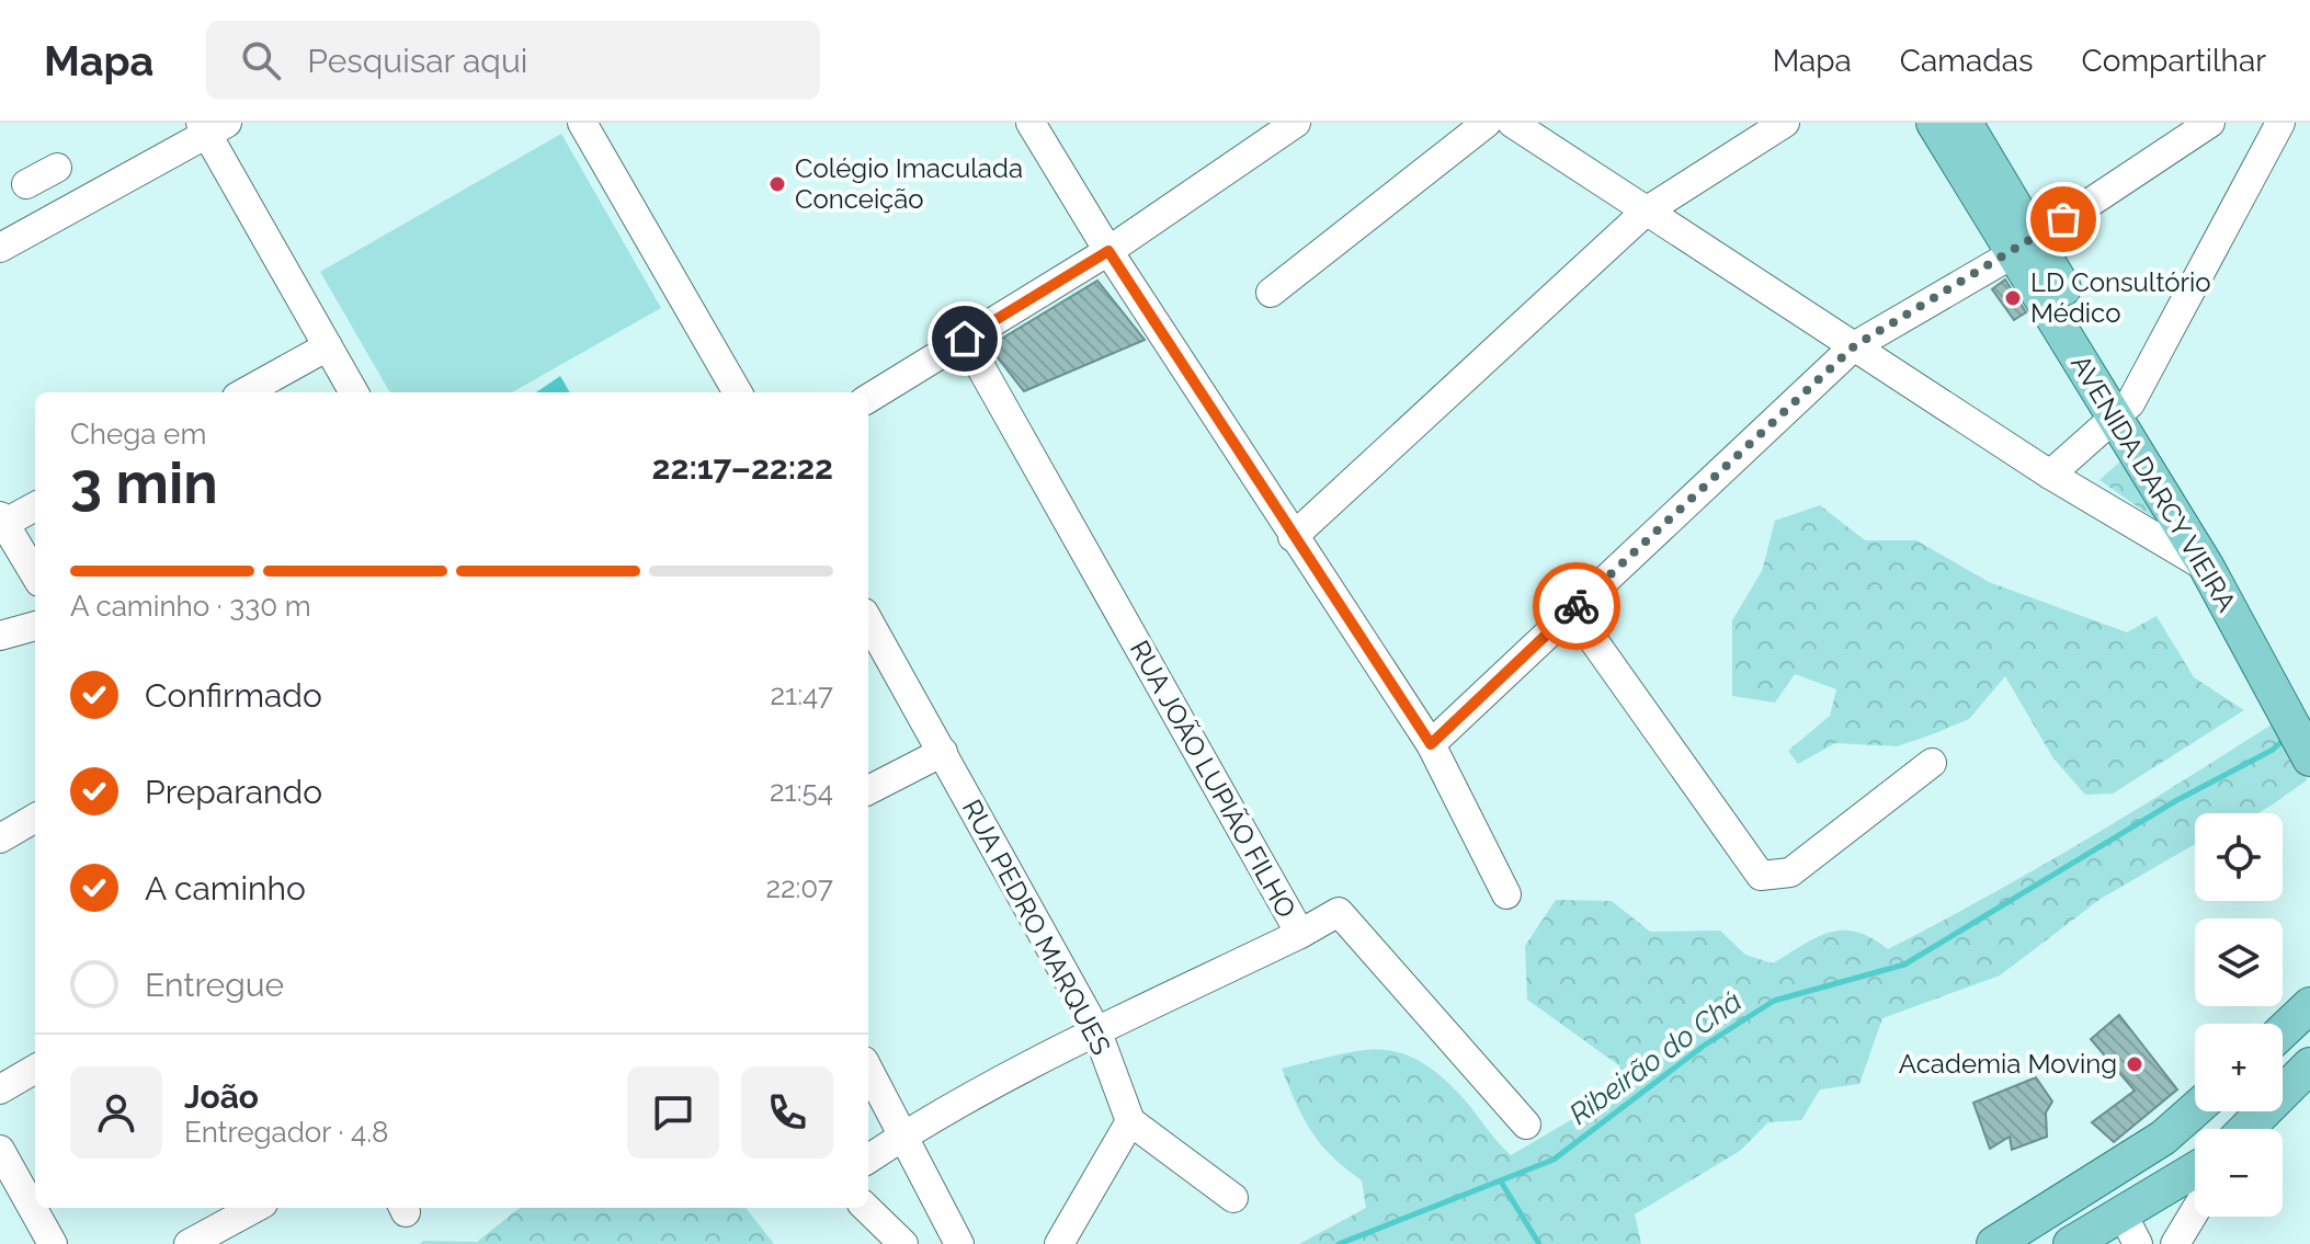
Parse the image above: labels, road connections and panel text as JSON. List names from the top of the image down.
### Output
{
  "streets": {
    "main road": ["AVENIDA DARCY VIEIRA"],
    "street": ["RUA JOÃO LUPIÃO FILHO", "RUA PEDRO MARQUES"]
  },
  "water": ["Ribeirão do Chá"],
  "places": ["Colégio Imaculada Conceição", "LD Consultório Médico", "Academia Moving"],
  "page": {
    "header": "Mapa",
    "search": "Pesquisar aqui",
    "nav": ["Mapa", "Camadas", "Compartilhar"],
    "heading": ["3 min", "Chega em", "22:17–22:22"],
    "panel": ["João", "Entregador · 4.8"],
    "bar": "A caminho · 330 m",
    "list": [
      ["Confirmado", "21:47"],
      ["Preparando", "21:54"],
      ["A caminho", "22:07"],
      "Entregue"
    ],
    "map_buttons": ["+", "−"]
  }
}
